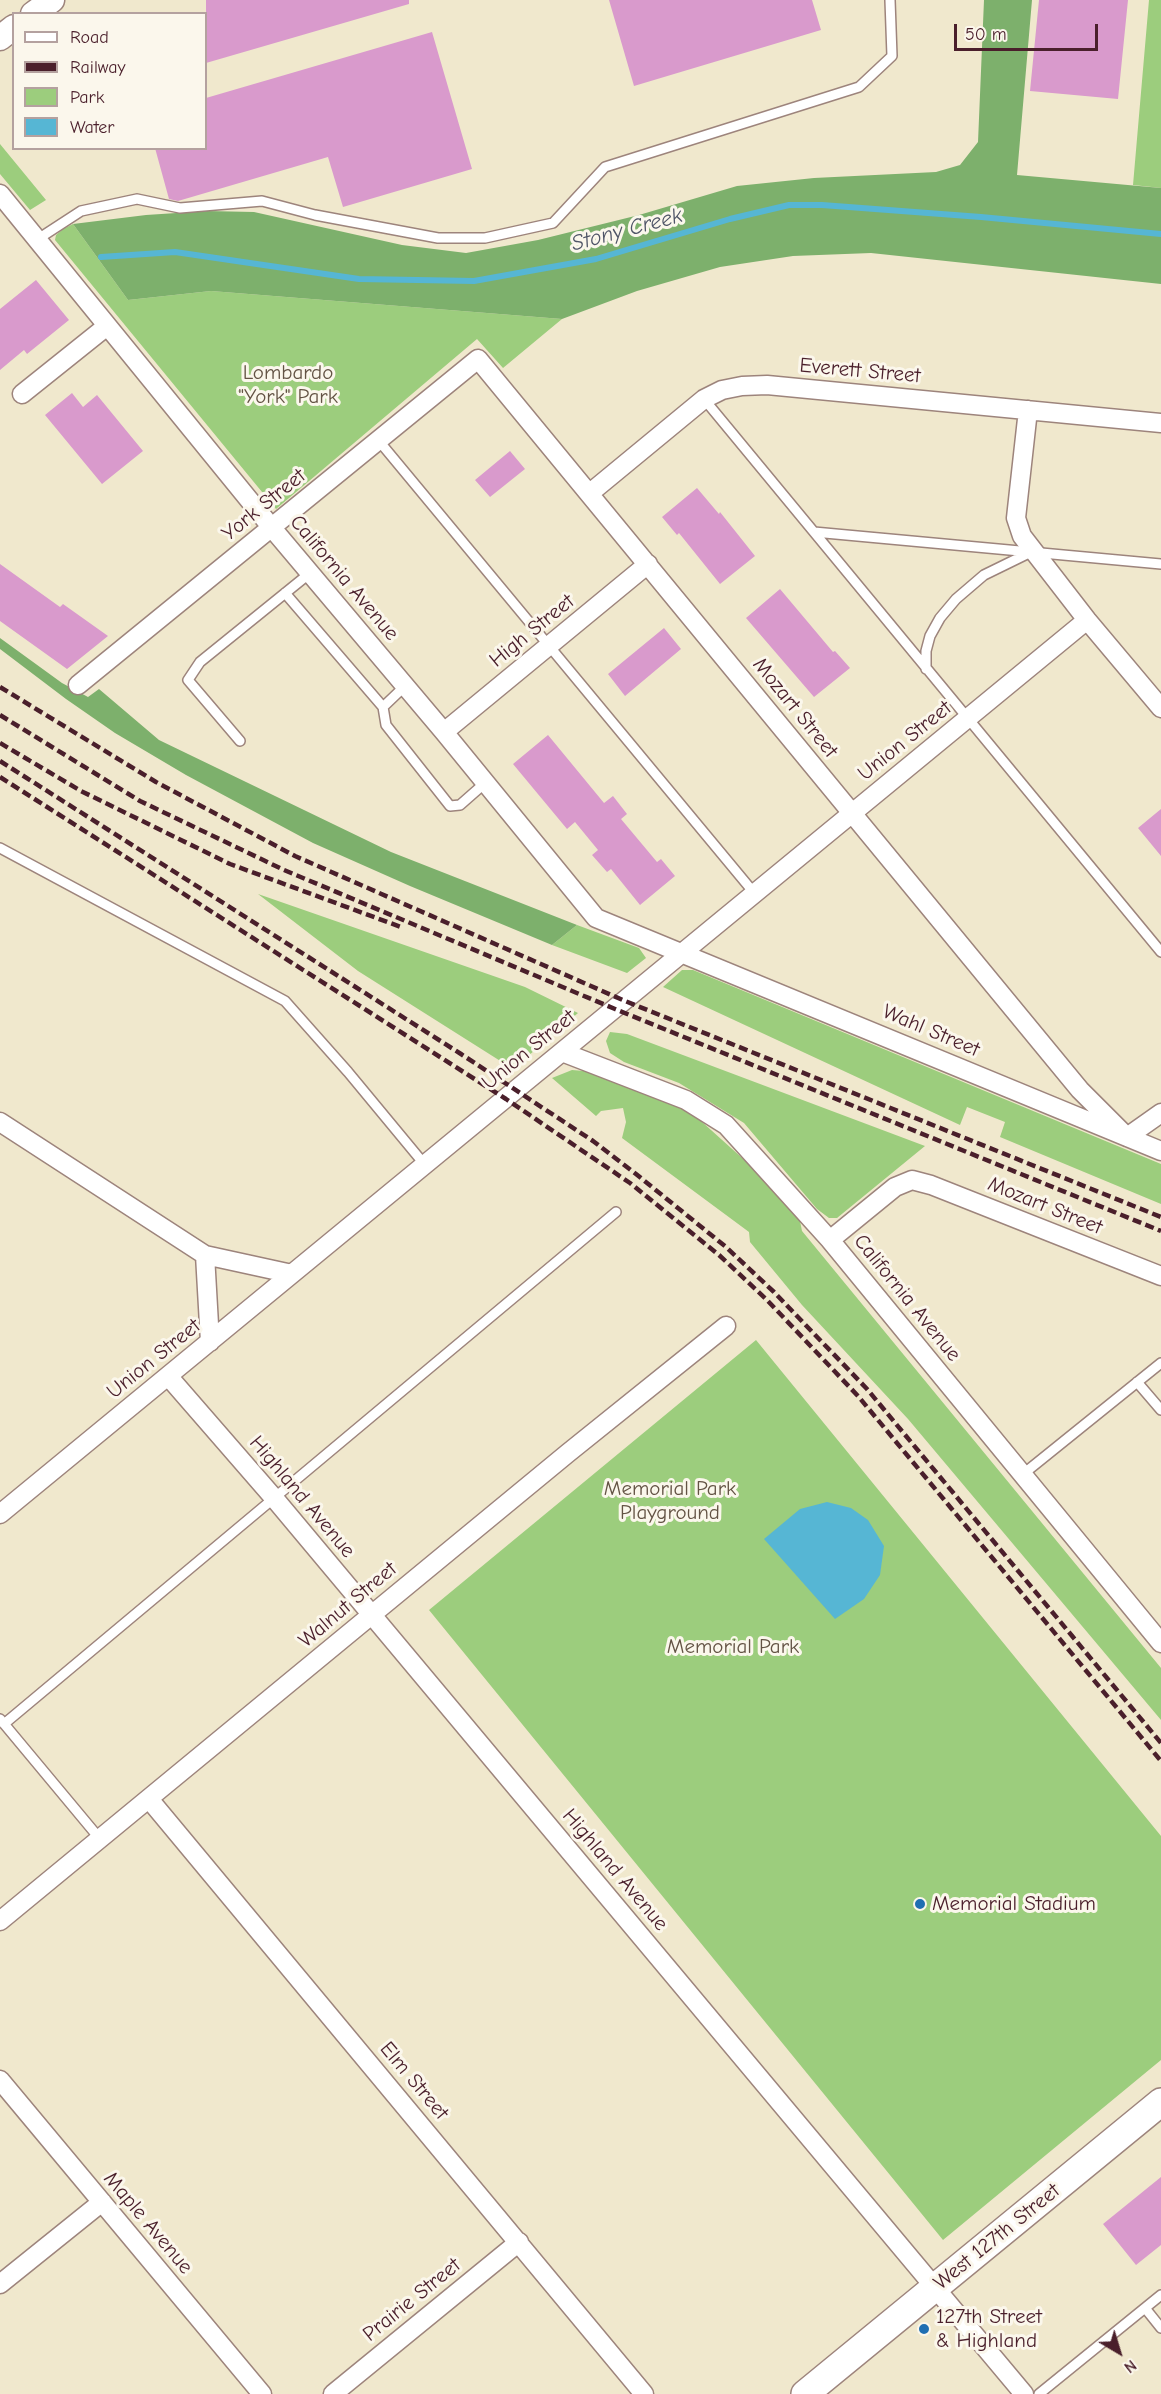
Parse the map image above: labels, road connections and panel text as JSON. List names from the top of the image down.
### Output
{
  "streets": {
    "main road": ["West 127th Street"],
    "street": [
      "Everett Street",
      "York Street",
      "California Avenue",
      "High Street",
      "Mozart Street",
      "Union Street",
      "Wahl Street",
      "Highland Avenue",
      "Walnut Street",
      "Elm Street",
      "Maple Avenue",
      "Prairie Street"
    ]
  },
  "crossings": [
    ["Everett Street", "Mozart Street"],
    ["York Street", "California Avenue"],
    ["York Street", "Mozart Street"],
    ["California Avenue", "High Street"],
    ["California Avenue", "Mozart Street"],
    ["California Avenue", "Union Street"],
    ["California Avenue", "Wahl Street"],
    ["High Street", "Mozart Street"],
    ["Mozart Street", "Union Street"],
    ["Mozart Street", "Wahl Street"],
    ["Union Street", "Wahl Street"],
    ["Union Street", "Highland Avenue"],
    ["Highland Avenue", "Walnut Street"],
    ["Highland Avenue", "West 127th Street"],
    ["Walnut Street", "Elm Street"],
    ["Elm Street", "Prairie Street"]
  ],
  "water": ["Stony Creek"],
  "parks": ["Lombardo \"York\" Park", "Memorial Park Playground", "Memorial Park"],
  "places": ["Memorial Stadium", "127th Street & Highland"],
  "legend": [
    "Road",
    "Railway",
    "Park",
    "Water"
  ],
  "scale_bar": "50 m",
  "north": "bottom right"
}
